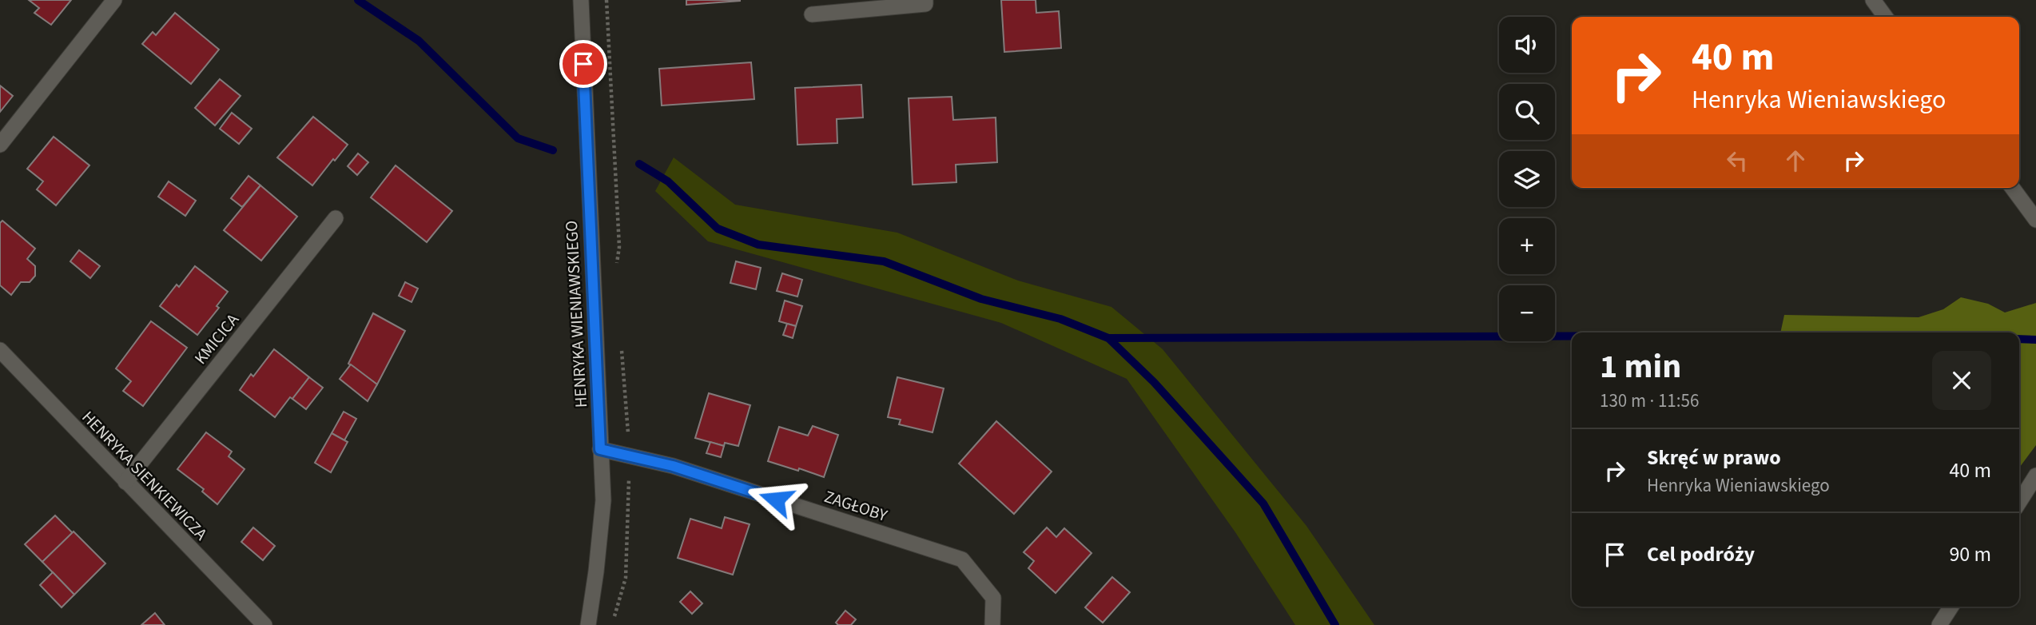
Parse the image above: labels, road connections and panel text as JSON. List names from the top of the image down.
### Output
{
  "streets": {
    "street": [
      "HENRYKA WIENIAWSKIEGO",
      "KMICICA",
      "HENRYKA SIENKIEWICZA",
      "ZAGŁOBY"
    ]
  },
  "crossings": [
    ["HENRYKA WIENIAWSKIEGO", "ZAGŁOBY"],
    ["KMICICA", "HENRYKA SIENKIEWICZA"]
  ],
  "page": {
    "map_buttons": ["+", "−"],
    "turn": ["40 m", "Henryka Wieniawskiego"],
    "heading": ["1 min", "130 m · 11:56"],
    "list": [
      {
        "name": "Skręć w prawo",
        "note": "Henryka Wieniawskiego",
        "value": "40 m"
      },
      {
        "name": "Cel podróży",
        "value": "90 m"
      }
    ]
  }
}
